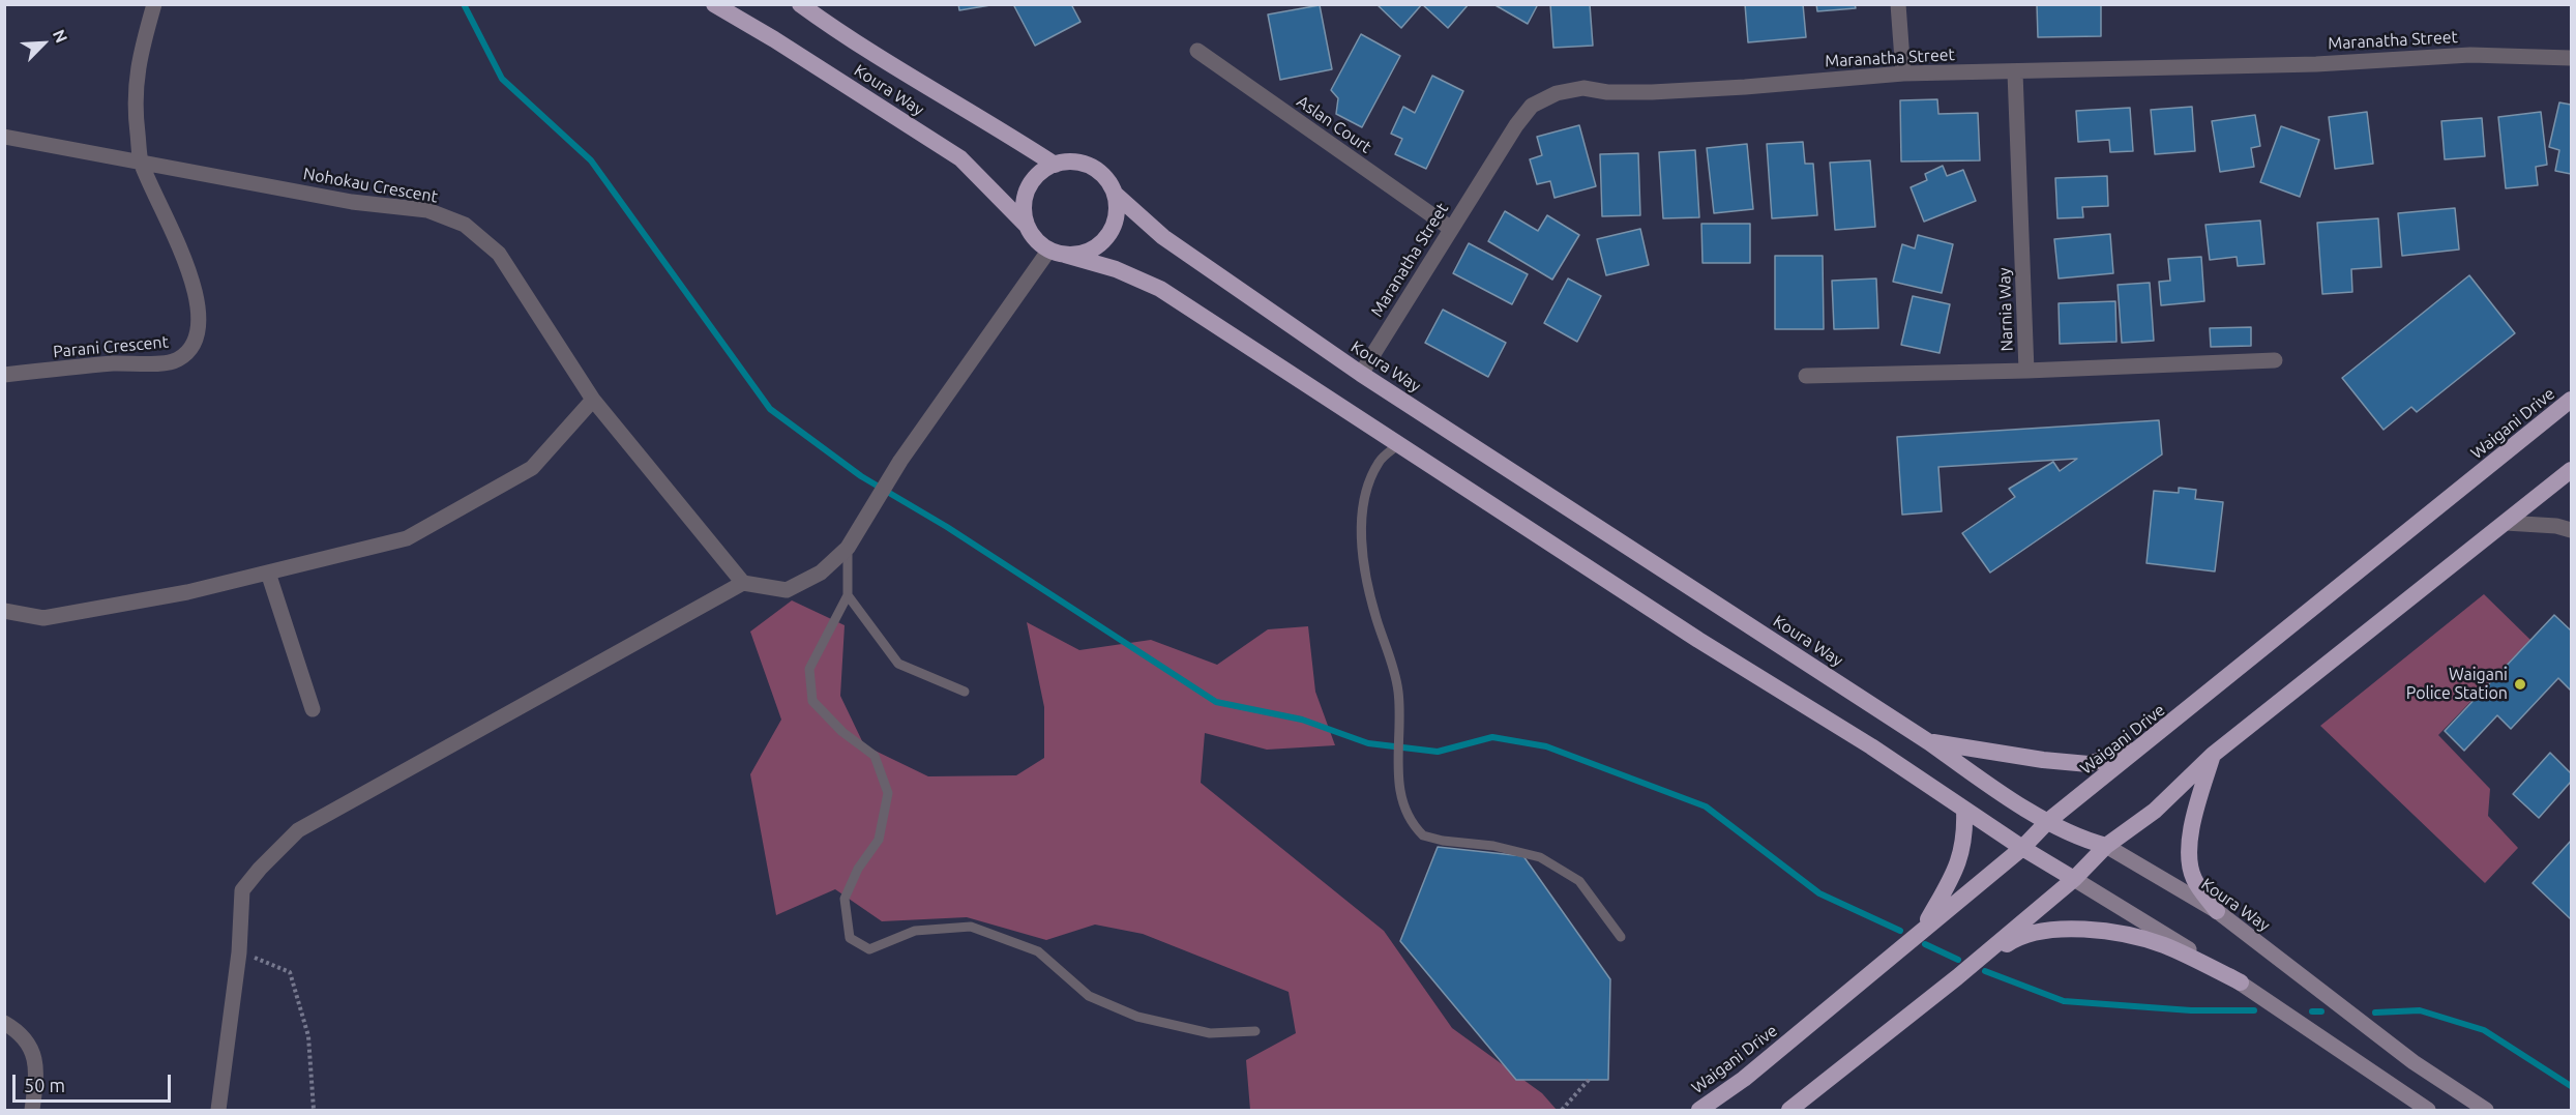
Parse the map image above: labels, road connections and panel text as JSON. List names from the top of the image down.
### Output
{
  "streets": {
    "highway": ["Koura Way", "Waigani Drive"],
    "street": [
      "Maranatha Street",
      "Aslan Court",
      "Nohokau Crescent",
      "Narnia Way",
      "Parani Crescent"
    ]
  },
  "crossings": [
    ["Maranatha Street", "Koura Way"],
    ["Maranatha Street", "Aslan Court"],
    ["Maranatha Street", "Narnia Way"],
    ["Koura Way", "Waigani Drive"],
    ["Nohokau Crescent", "Parani Crescent"]
  ],
  "places": ["Waigani Police Station"],
  "scale_bar": "50 m",
  "north": "top right"
}
